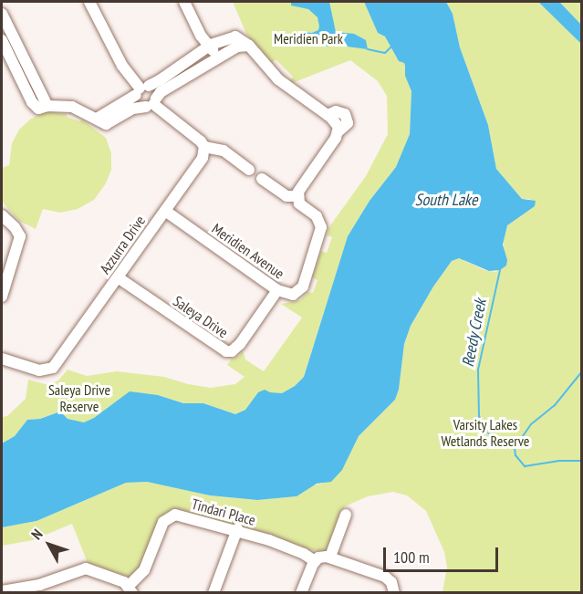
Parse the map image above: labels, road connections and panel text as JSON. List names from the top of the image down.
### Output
{
  "streets": {
    "street": [
      "Azzurra Drive",
      "Meridien Avenue",
      "Saleya Drive",
      "Tindari Place"
    ]
  },
  "crossings": [
    ["Azzurra Drive", "Meridien Avenue"],
    ["Azzurra Drive", "Saleya Drive"],
    ["Meridien Avenue", "Saleya Drive"]
  ],
  "water": ["South Lake", "Reedy Creek"],
  "parks": ["Meridien Park", "Saleya Drive Reserve", "Varsity Lakes Wetlands Reserve"],
  "scale_bar": "100 m",
  "north": "top left"
}
